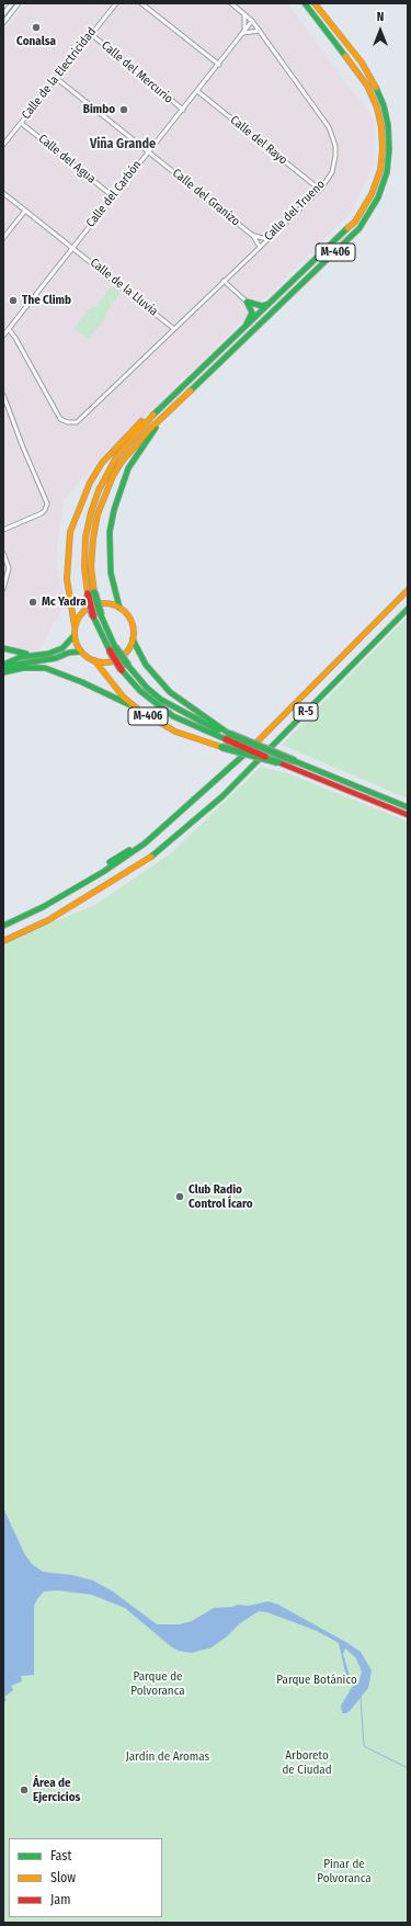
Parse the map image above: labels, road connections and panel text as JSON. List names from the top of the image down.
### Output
{
  "streets": {
    "main road": ["M-406", "R-5"],
    "street": [
      "Calle del Mercurio",
      "Calle de la Electricidad",
      "Calle del Rayo",
      "Calle del Agua",
      "Calle del Carbón",
      "Calle del Granizo",
      "Calle del Trueno",
      "Calle de la Lluvia"
    ]
  },
  "crossings": [
    ["Calle del Mercurio", "Calle de la Electricidad"],
    ["Calle del Mercurio", "Calle del Carbón"],
    ["Calle de la Electricidad", "Calle del Agua"],
    ["Calle de la Electricidad", "Calle del Granizo"],
    ["Calle del Rayo", "Calle del Carbón"],
    ["Calle del Rayo", "Calle del Trueno"],
    ["Calle del Agua", "Calle del Carbón"],
    ["Calle del Carbón", "Calle del Granizo"],
    ["Calle del Carbón", "Calle del Trueno"],
    ["Calle del Carbón", "Calle de la Lluvia"],
    ["Calle del Granizo", "Calle del Trueno"],
    ["Calle del Trueno", "Calle de la Lluvia"]
  ],
  "districts": ["Viña Grande"],
  "parks": [
    "Parque de Polvoranca",
    "Parque Botánico",
    "Arboreto de Ciudad",
    "Jardín de Aromas",
    "Pinar de Polvoranca"
  ],
  "places": [
    "Conalsa",
    "Bimbo",
    "The Climb",
    "Mc Yadra",
    "Club Radio Control Ícaro",
    "Área de Ejercicios"
  ],
  "legend": ["Fast", "Slow", "Jam"],
  "north": "top"
}
